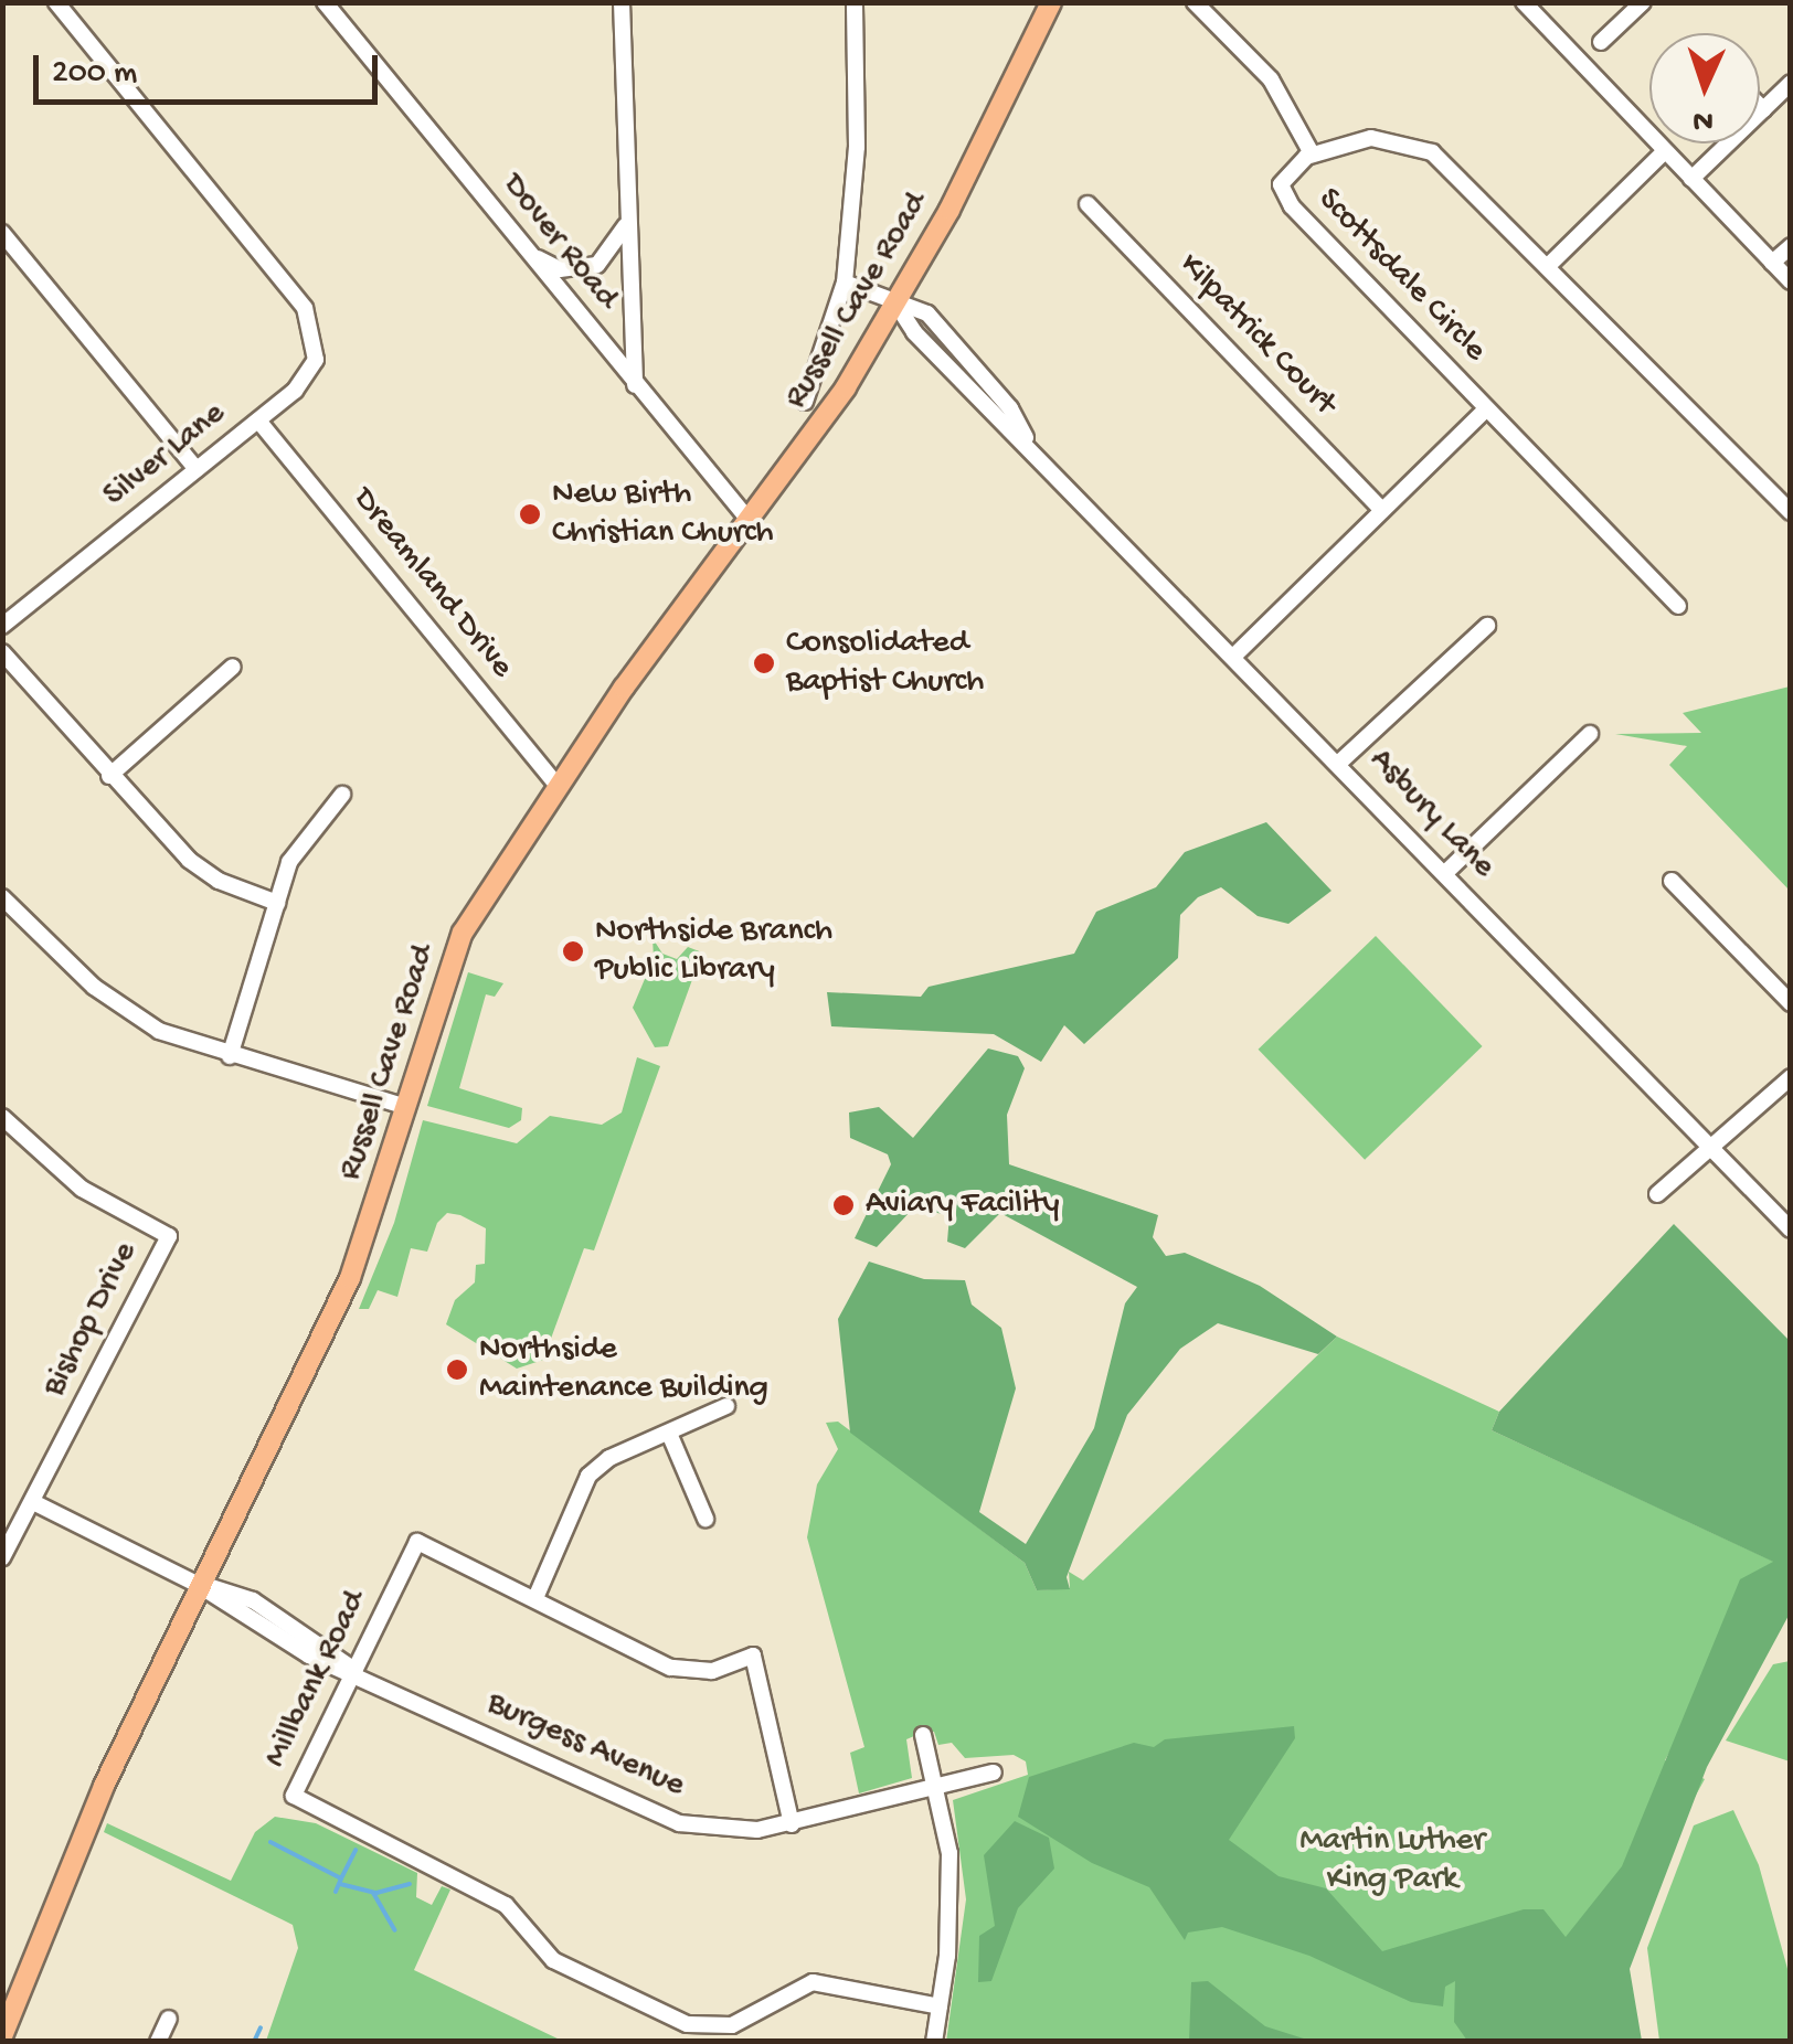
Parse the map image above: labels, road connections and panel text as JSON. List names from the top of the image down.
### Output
{
  "streets": {
    "main road": ["Russell Cave Road"],
    "street": [
      "Dover Road",
      "Scottsdale Circle",
      "Kilpatrick Court",
      "Silver Lane",
      "Dreamland Drive",
      "Asbury Lane",
      "Bishop Drive",
      "Millbank Road",
      "Burgess Avenue"
    ]
  },
  "crossings": [
    ["Dover Road", "Russell Cave Road"],
    ["Russell Cave Road", "Dreamland Drive"],
    ["Russell Cave Road", "Asbury Lane"],
    ["Russell Cave Road", "Burgess Avenue"],
    ["Silver Lane", "Dreamland Drive"],
    ["Bishop Drive", "Burgess Avenue"],
    ["Millbank Road", "Burgess Avenue"]
  ],
  "parks": ["Martin Luther King Park"],
  "places": [
    "New Birth Christian Church",
    "Consolidated Baptist Church",
    "Northside Branch Public Library",
    "Aviary Facility",
    "Northside Maintenance Building"
  ],
  "scale_bar": "200 m",
  "north": "bottom"
}
